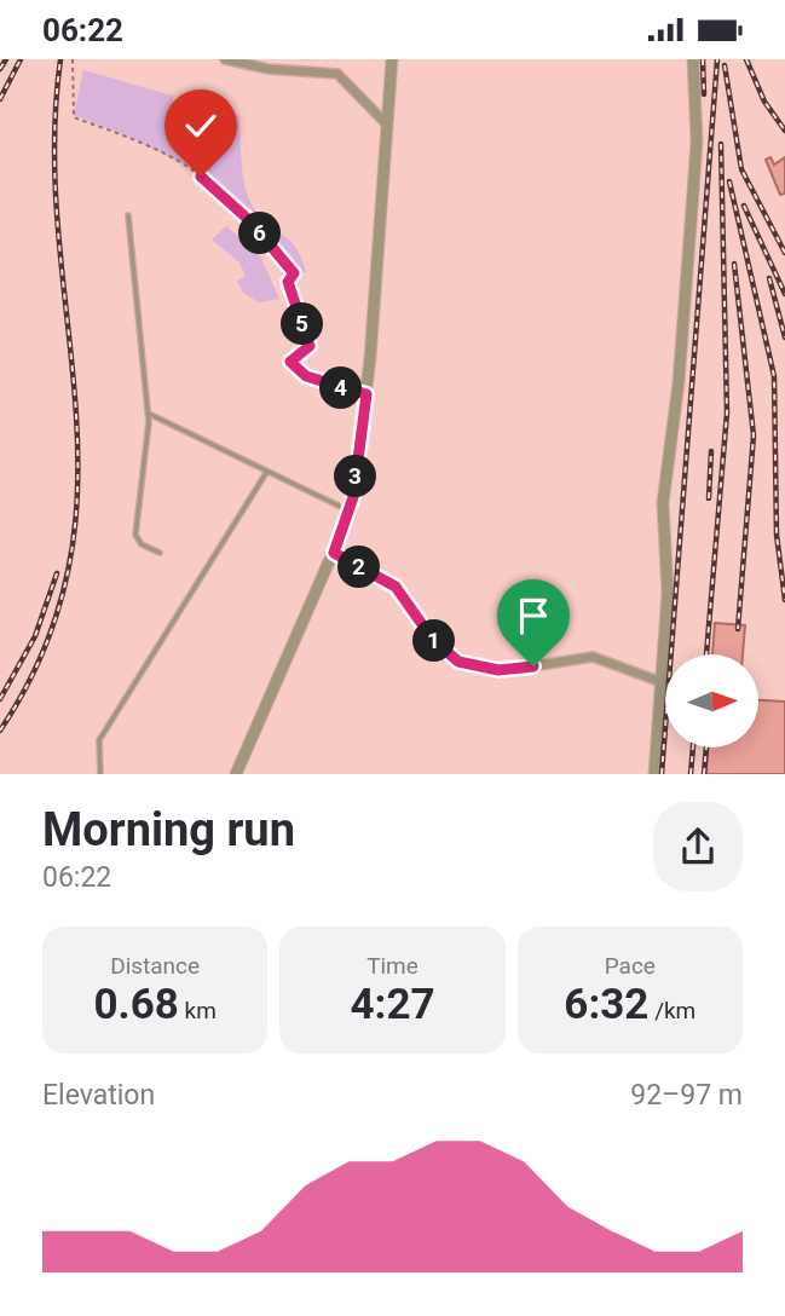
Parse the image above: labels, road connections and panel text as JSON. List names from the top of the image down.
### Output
{
  "north": "right",
  "page": {
    "status": "06:22",
    "pins": [
      "6",
      "5",
      "4",
      "3",
      "2",
      "1"
    ],
    "heading": ["Morning run", "06:22"],
    "stats": [
      ["Distance", "0.68 km"],
      ["Time", "4:27"],
      ["Pace", "6:32 /km"]
    ],
    "chart": ["Elevation", "92–97 m"]
  }
}
